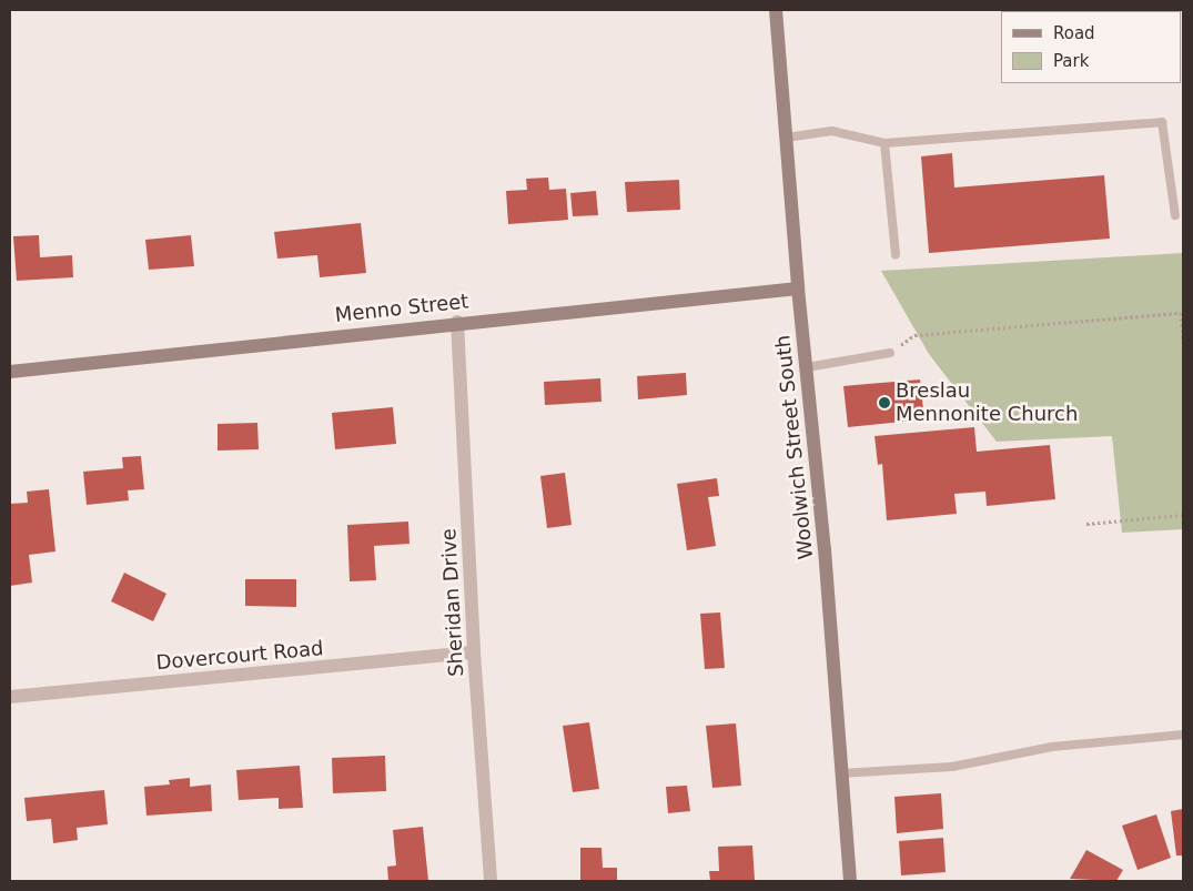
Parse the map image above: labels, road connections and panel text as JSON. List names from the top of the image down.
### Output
{
  "streets": {
    "street": [
      "Menno Street",
      "Woolwich Street South",
      "Sheridan Drive",
      "Dovercourt Road"
    ]
  },
  "crossings": [
    ["Menno Street", "Woolwich Street South"],
    ["Menno Street", "Sheridan Drive"],
    ["Sheridan Drive", "Dovercourt Road"]
  ],
  "places": ["Breslau Mennonite Church"],
  "legend": ["Road", "Park"]
}
